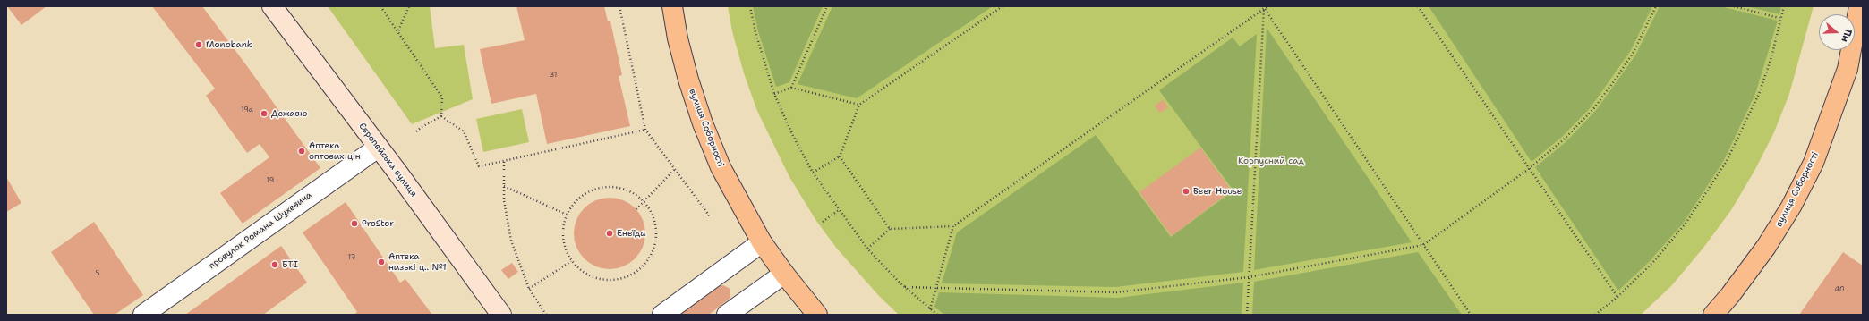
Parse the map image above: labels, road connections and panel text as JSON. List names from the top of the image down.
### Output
{
  "streets": {
    "main road": ["вулиця Соборності", "Європейська вулиця"],
    "street": ["провулок Романа Шухевича"]
  },
  "crossings": [
    ["Європейська вулиця", "провулок Романа Шухевича"]
  ],
  "parks": ["Корпусний сад"],
  "places": [
    "Monobank",
    "Дежавю",
    "Аптека оптових цін",
    "Beer House",
    "ProStor",
    "Енеїда",
    "Аптека низькі ц.. №1",
    "БТІ"
  ],
  "house_numbers": [
    "31",
    "19а",
    "19",
    "17",
    "5",
    "40"
  ],
  "north": "right"
}
